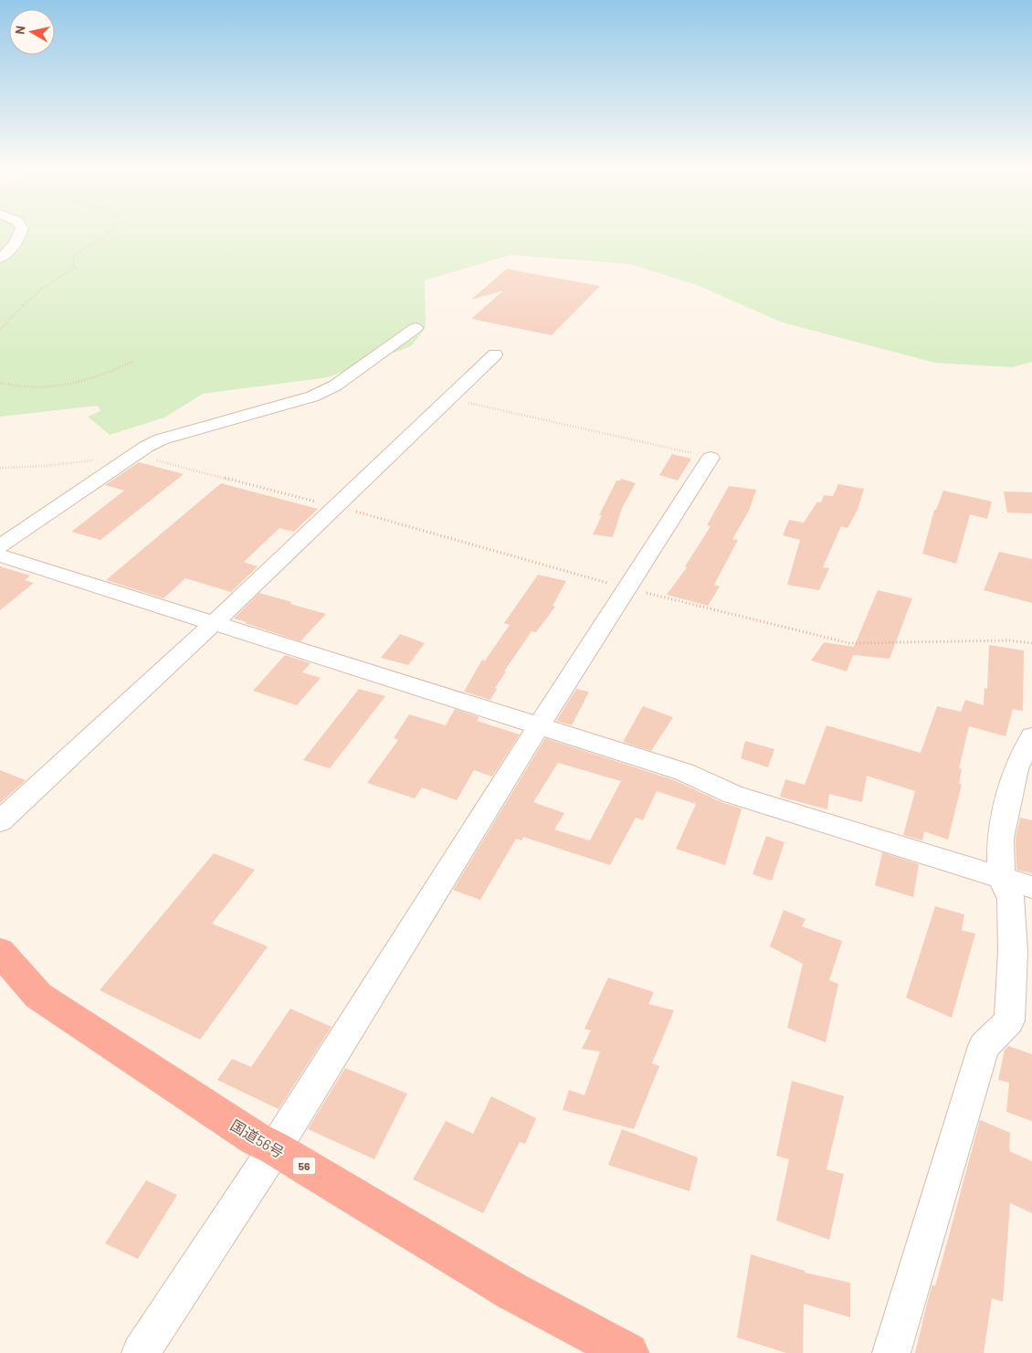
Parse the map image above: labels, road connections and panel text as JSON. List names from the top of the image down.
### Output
{
  "streets": {
    "highway": ["国道56号", "56"]
  },
  "north": "left"
}
